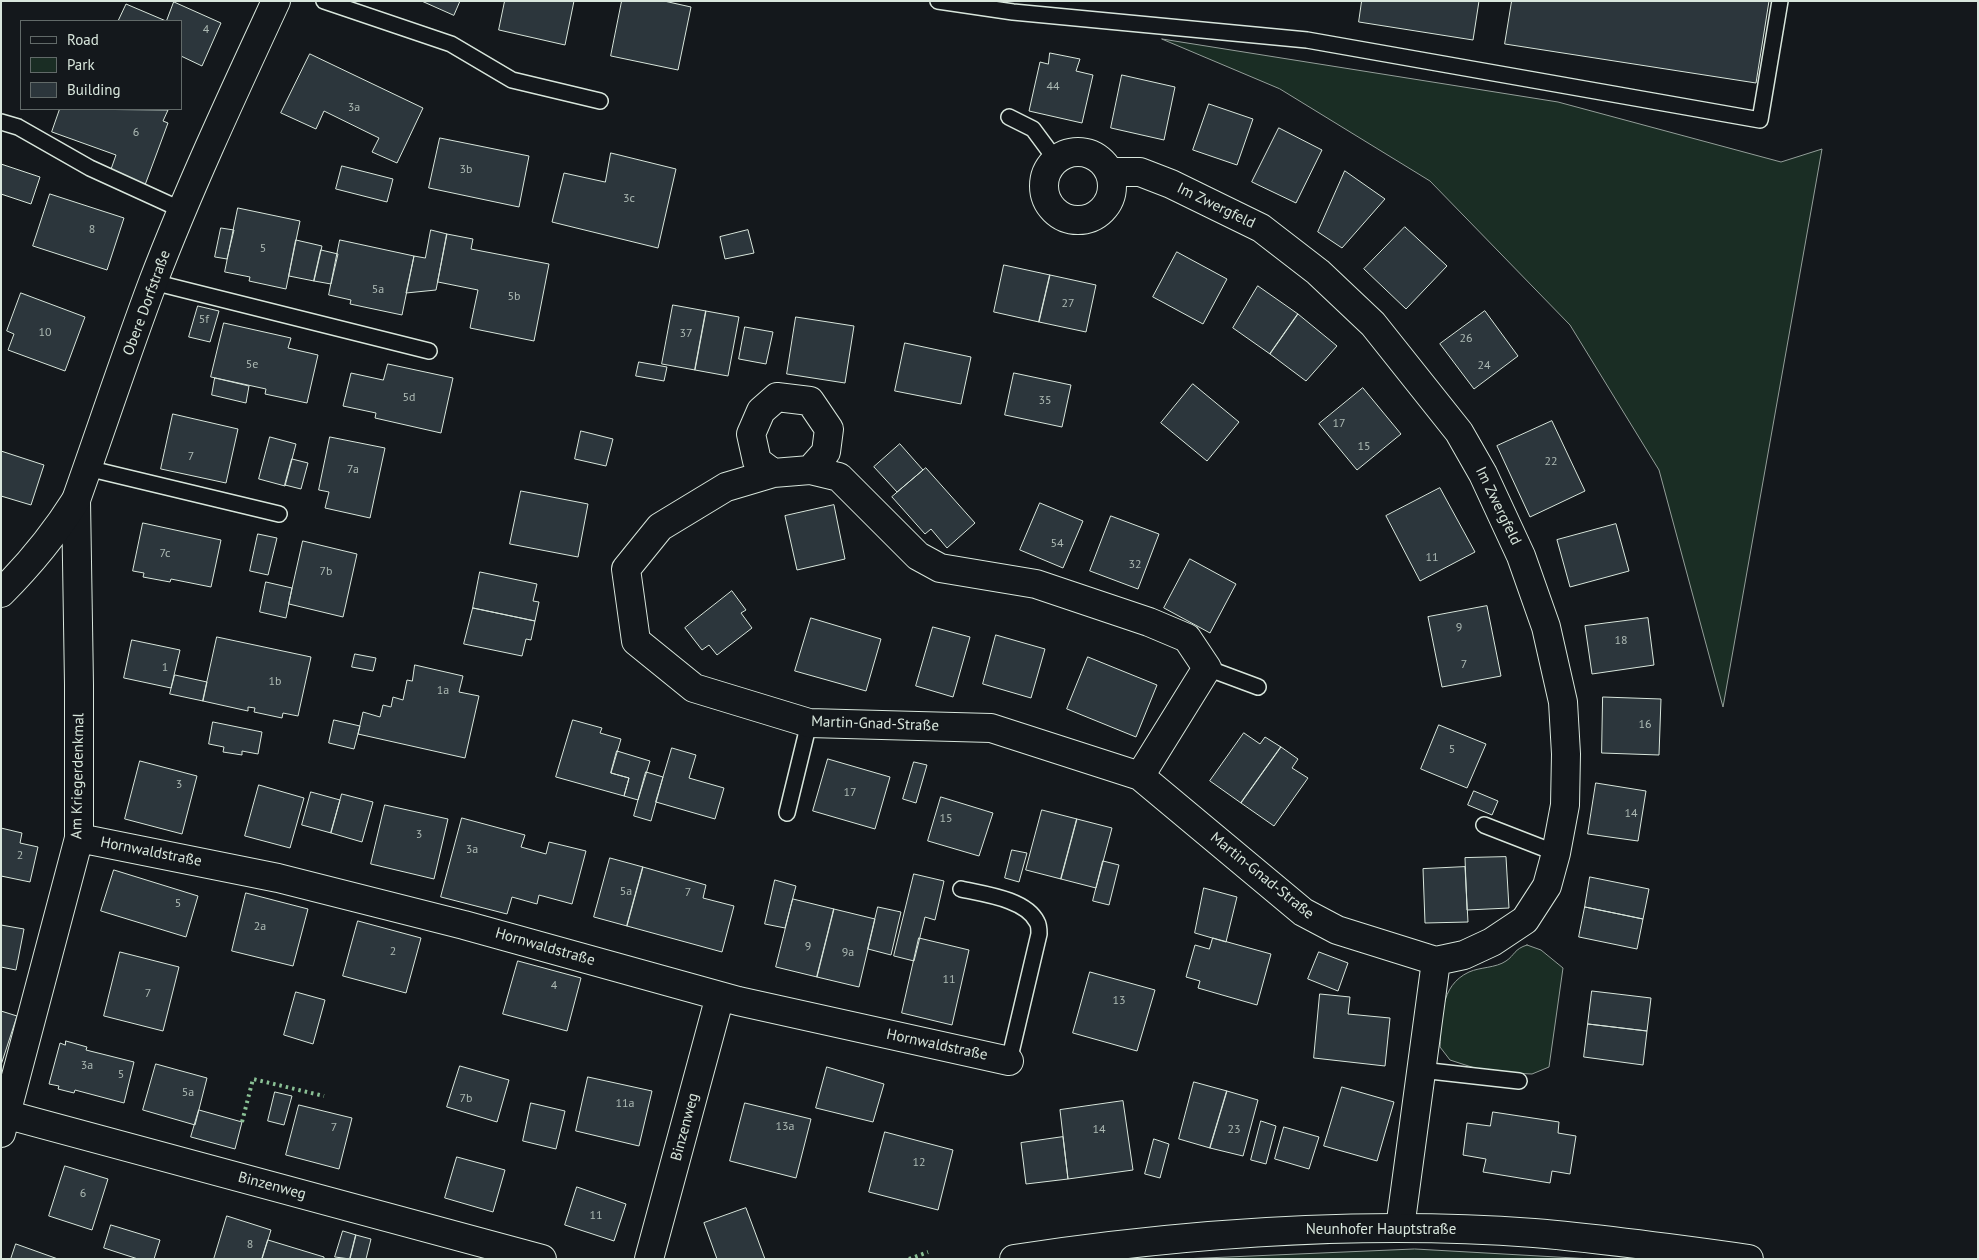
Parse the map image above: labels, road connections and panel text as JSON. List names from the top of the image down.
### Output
{
  "streets": {
    "street": [
      "Im Zwergfeld",
      "Obere Dorfstraße",
      "Martin-Gnad-Straße",
      "Am Kriegerdenkmal",
      "Hornwaldstraße",
      "Binzenweg",
      "Neunhofer Hauptstraße"
    ]
  },
  "crossings": [
    ["Im Zwergfeld", "Martin-Gnad-Straße"],
    ["Obere Dorfstraße", "Am Kriegerdenkmal"],
    ["Am Kriegerdenkmal", "Hornwaldstraße"],
    ["Am Kriegerdenkmal", "Binzenweg"],
    ["Hornwaldstraße", "Binzenweg"]
  ],
  "house_numbers": [
    "4",
    "44",
    "3a",
    "6",
    "3b",
    "3c",
    "8",
    "5",
    "5a",
    "5b",
    "27",
    "5f",
    "10",
    "37",
    "26",
    "5e",
    "24",
    "5d",
    "35",
    "17",
    "15",
    "7",
    "22",
    "7a",
    "54",
    "7c",
    "11",
    "32",
    "7b",
    "9",
    "18",
    "7",
    "1",
    "1b",
    "1a",
    "16",
    "5",
    "3",
    "17",
    "14",
    "15",
    "3",
    "3a",
    "2",
    "5a",
    "7",
    "5",
    "2a",
    "9",
    "2",
    "9a",
    "11",
    "4",
    "7",
    "13",
    "3a",
    "5",
    "5a",
    "7b",
    "11a",
    "13a",
    "7",
    "14",
    "23",
    "12",
    "6",
    "11",
    "8"
  ],
  "legend": ["Road", "Park", "Building"]
}
